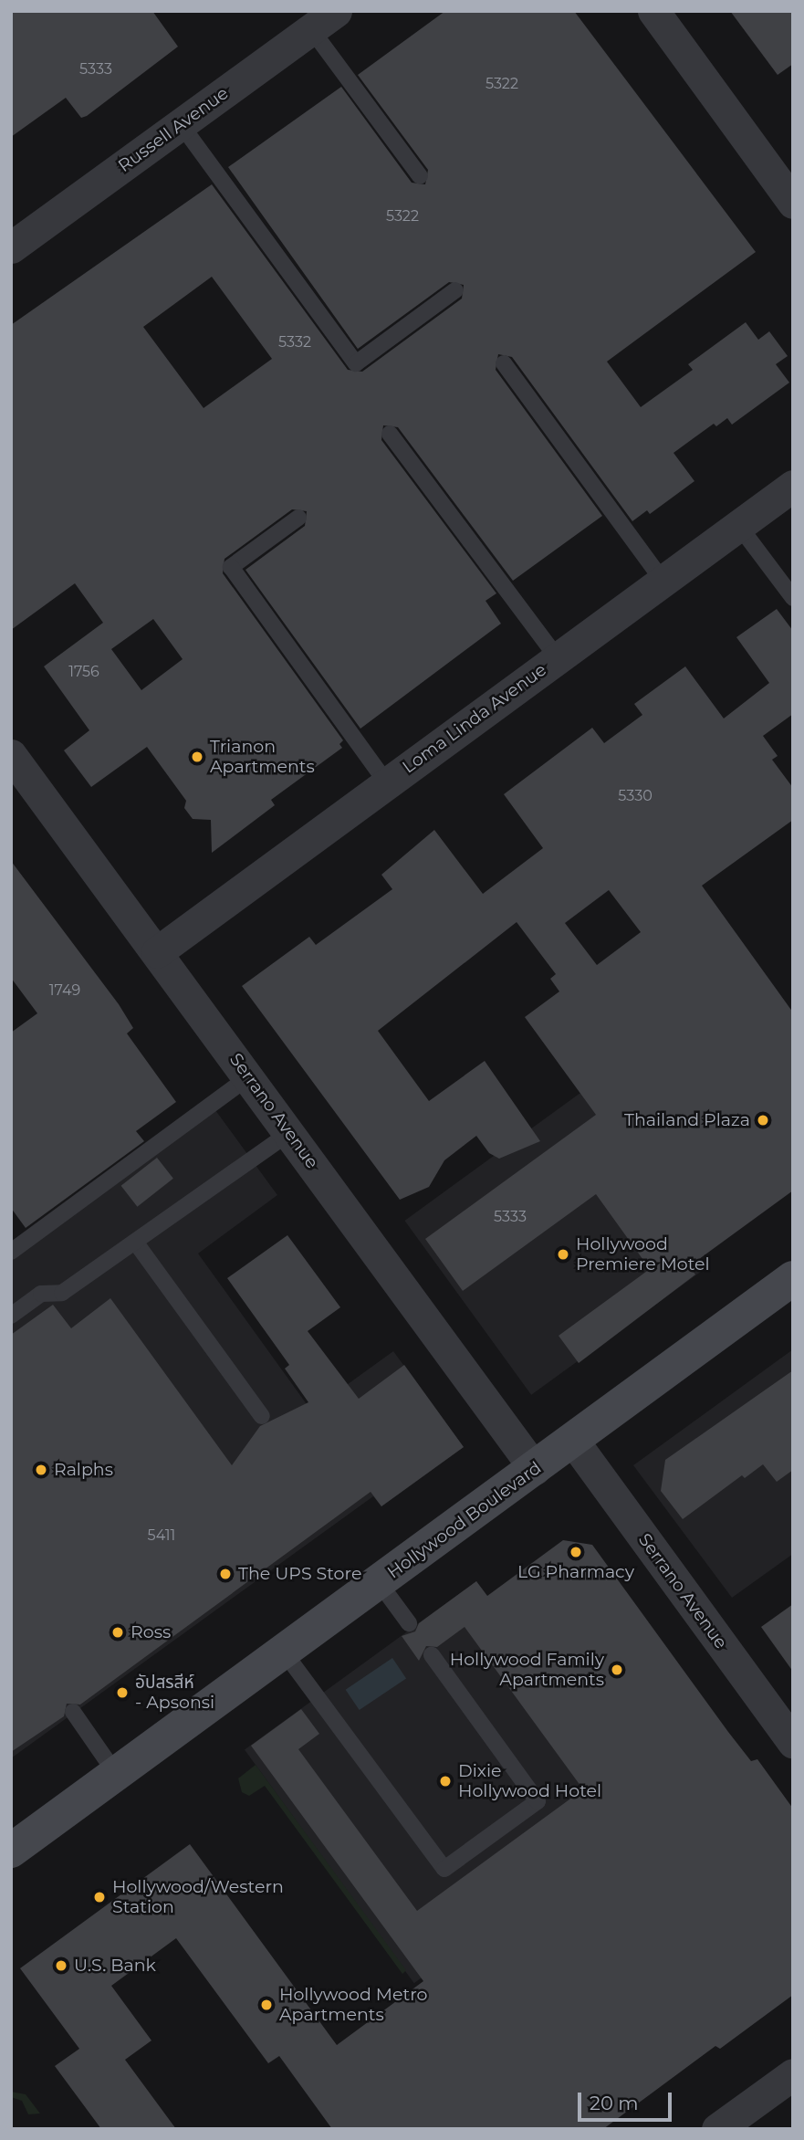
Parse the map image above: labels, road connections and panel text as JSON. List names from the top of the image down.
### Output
{
  "streets": {
    "main road": ["Hollywood Boulevard"],
    "street": ["Russell Avenue", "Loma Linda Avenue", "Serrano Avenue"]
  },
  "crossings": [
    ["Loma Linda Avenue", "Serrano Avenue"],
    ["Serrano Avenue", "Hollywood Boulevard"]
  ],
  "places": [
    "Trianon Apartments",
    "Thailand Plaza",
    "Hollywood Premiere Motel",
    "Ralphs",
    "LG Pharmacy",
    "The UPS Store",
    "Ross",
    "Hollywood Family Apartments",
    "อัปสรสีห์ - Apsonsi",
    "Dixie Hollywood Hotel",
    "Hollywood/Western Station",
    "U.S. Bank",
    "Hollywood Metro Apartments"
  ],
  "house_numbers": [
    "5333",
    "5322",
    "5322",
    "5332",
    "1756",
    "5330",
    "1749",
    "5333",
    "5411"
  ],
  "scale_bar": "20 m"
}
